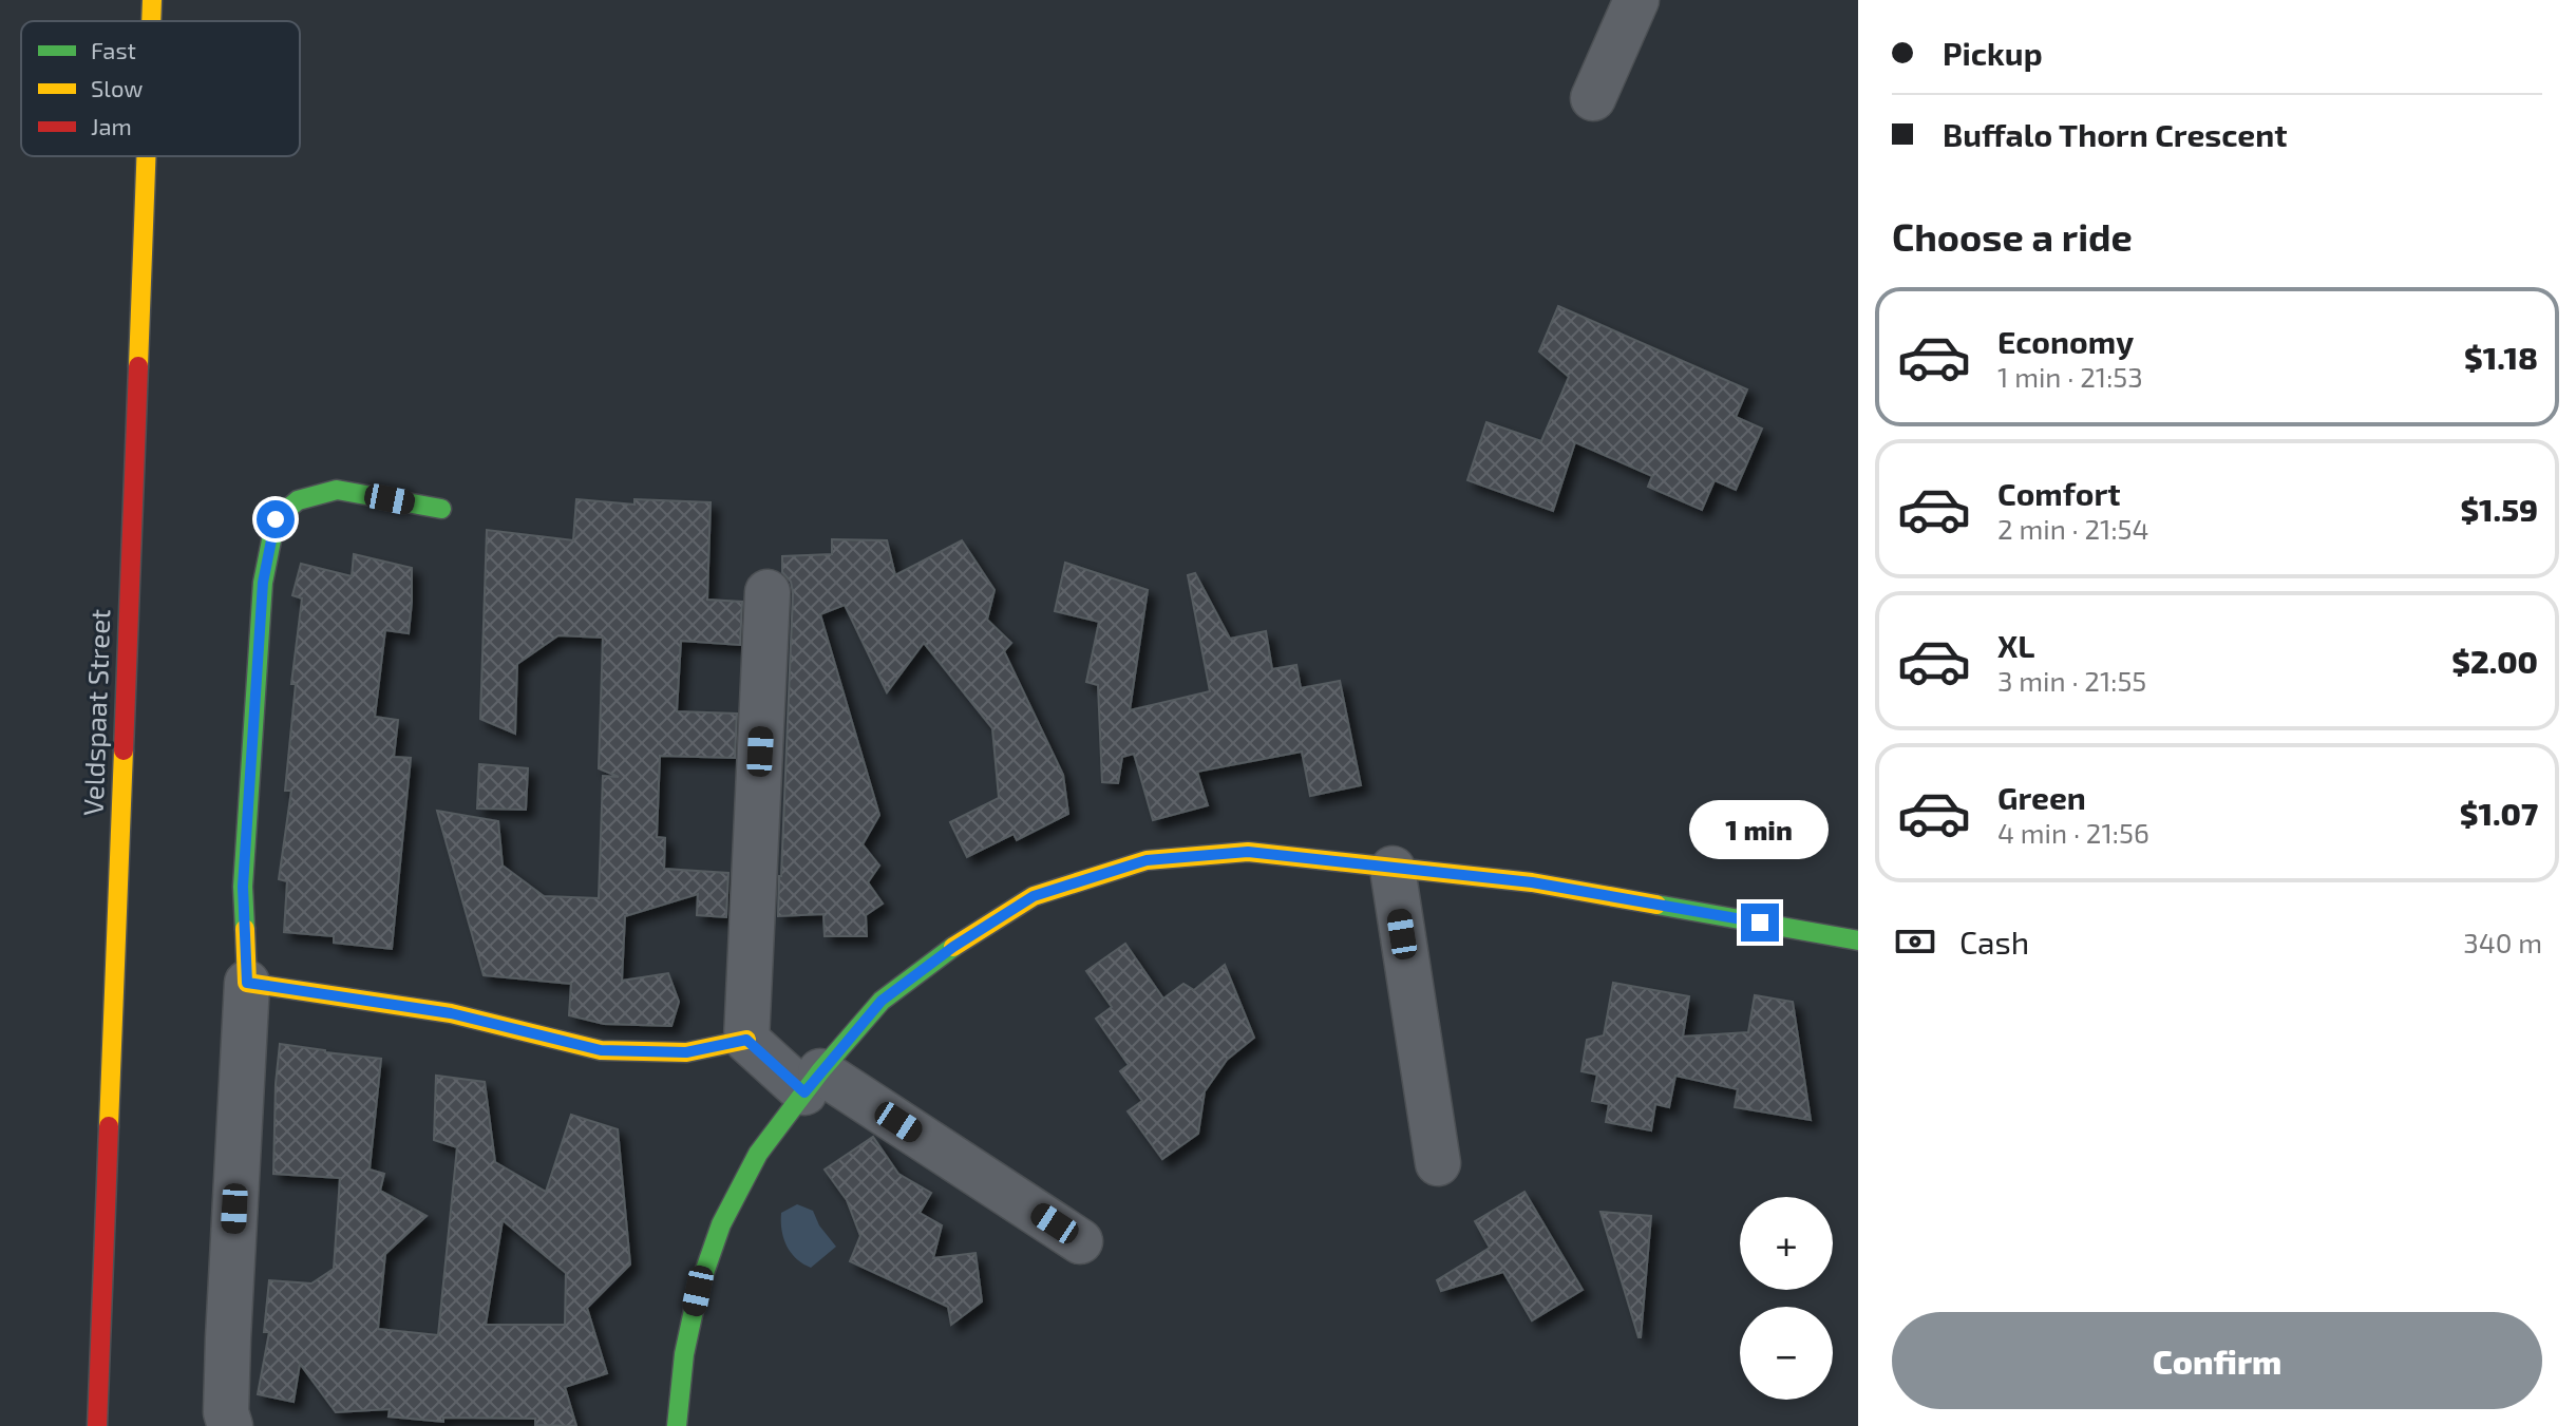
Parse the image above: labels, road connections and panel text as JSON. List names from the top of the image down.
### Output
{
  "streets": {
    "street": ["Veldspaat Street"]
  },
  "legend": ["Fast", "Slow", "Jam"],
  "page": {
    "banner": ["Pickup", "Buffalo Thorn Crescent"],
    "heading": "Choose a ride",
    "list": [
      {
        "name": "Economy",
        "note": "1 min · 21:53",
        "value": "$1.18"
      },
      {
        "name": "Comfort",
        "note": "2 min · 21:54",
        "value": "$1.59"
      },
      {
        "name": "XL",
        "note": "3 min · 21:55",
        "value": "$2.00"
      },
      {
        "name": "Green",
        "note": "4 min · 21:56",
        "value": "$1.07"
      }
    ],
    "bubble": "1 min",
    "pay": ["Cash", "340 m"],
    "map_buttons": ["+", "−"],
    "buttons": "Confirm"
  }
}
